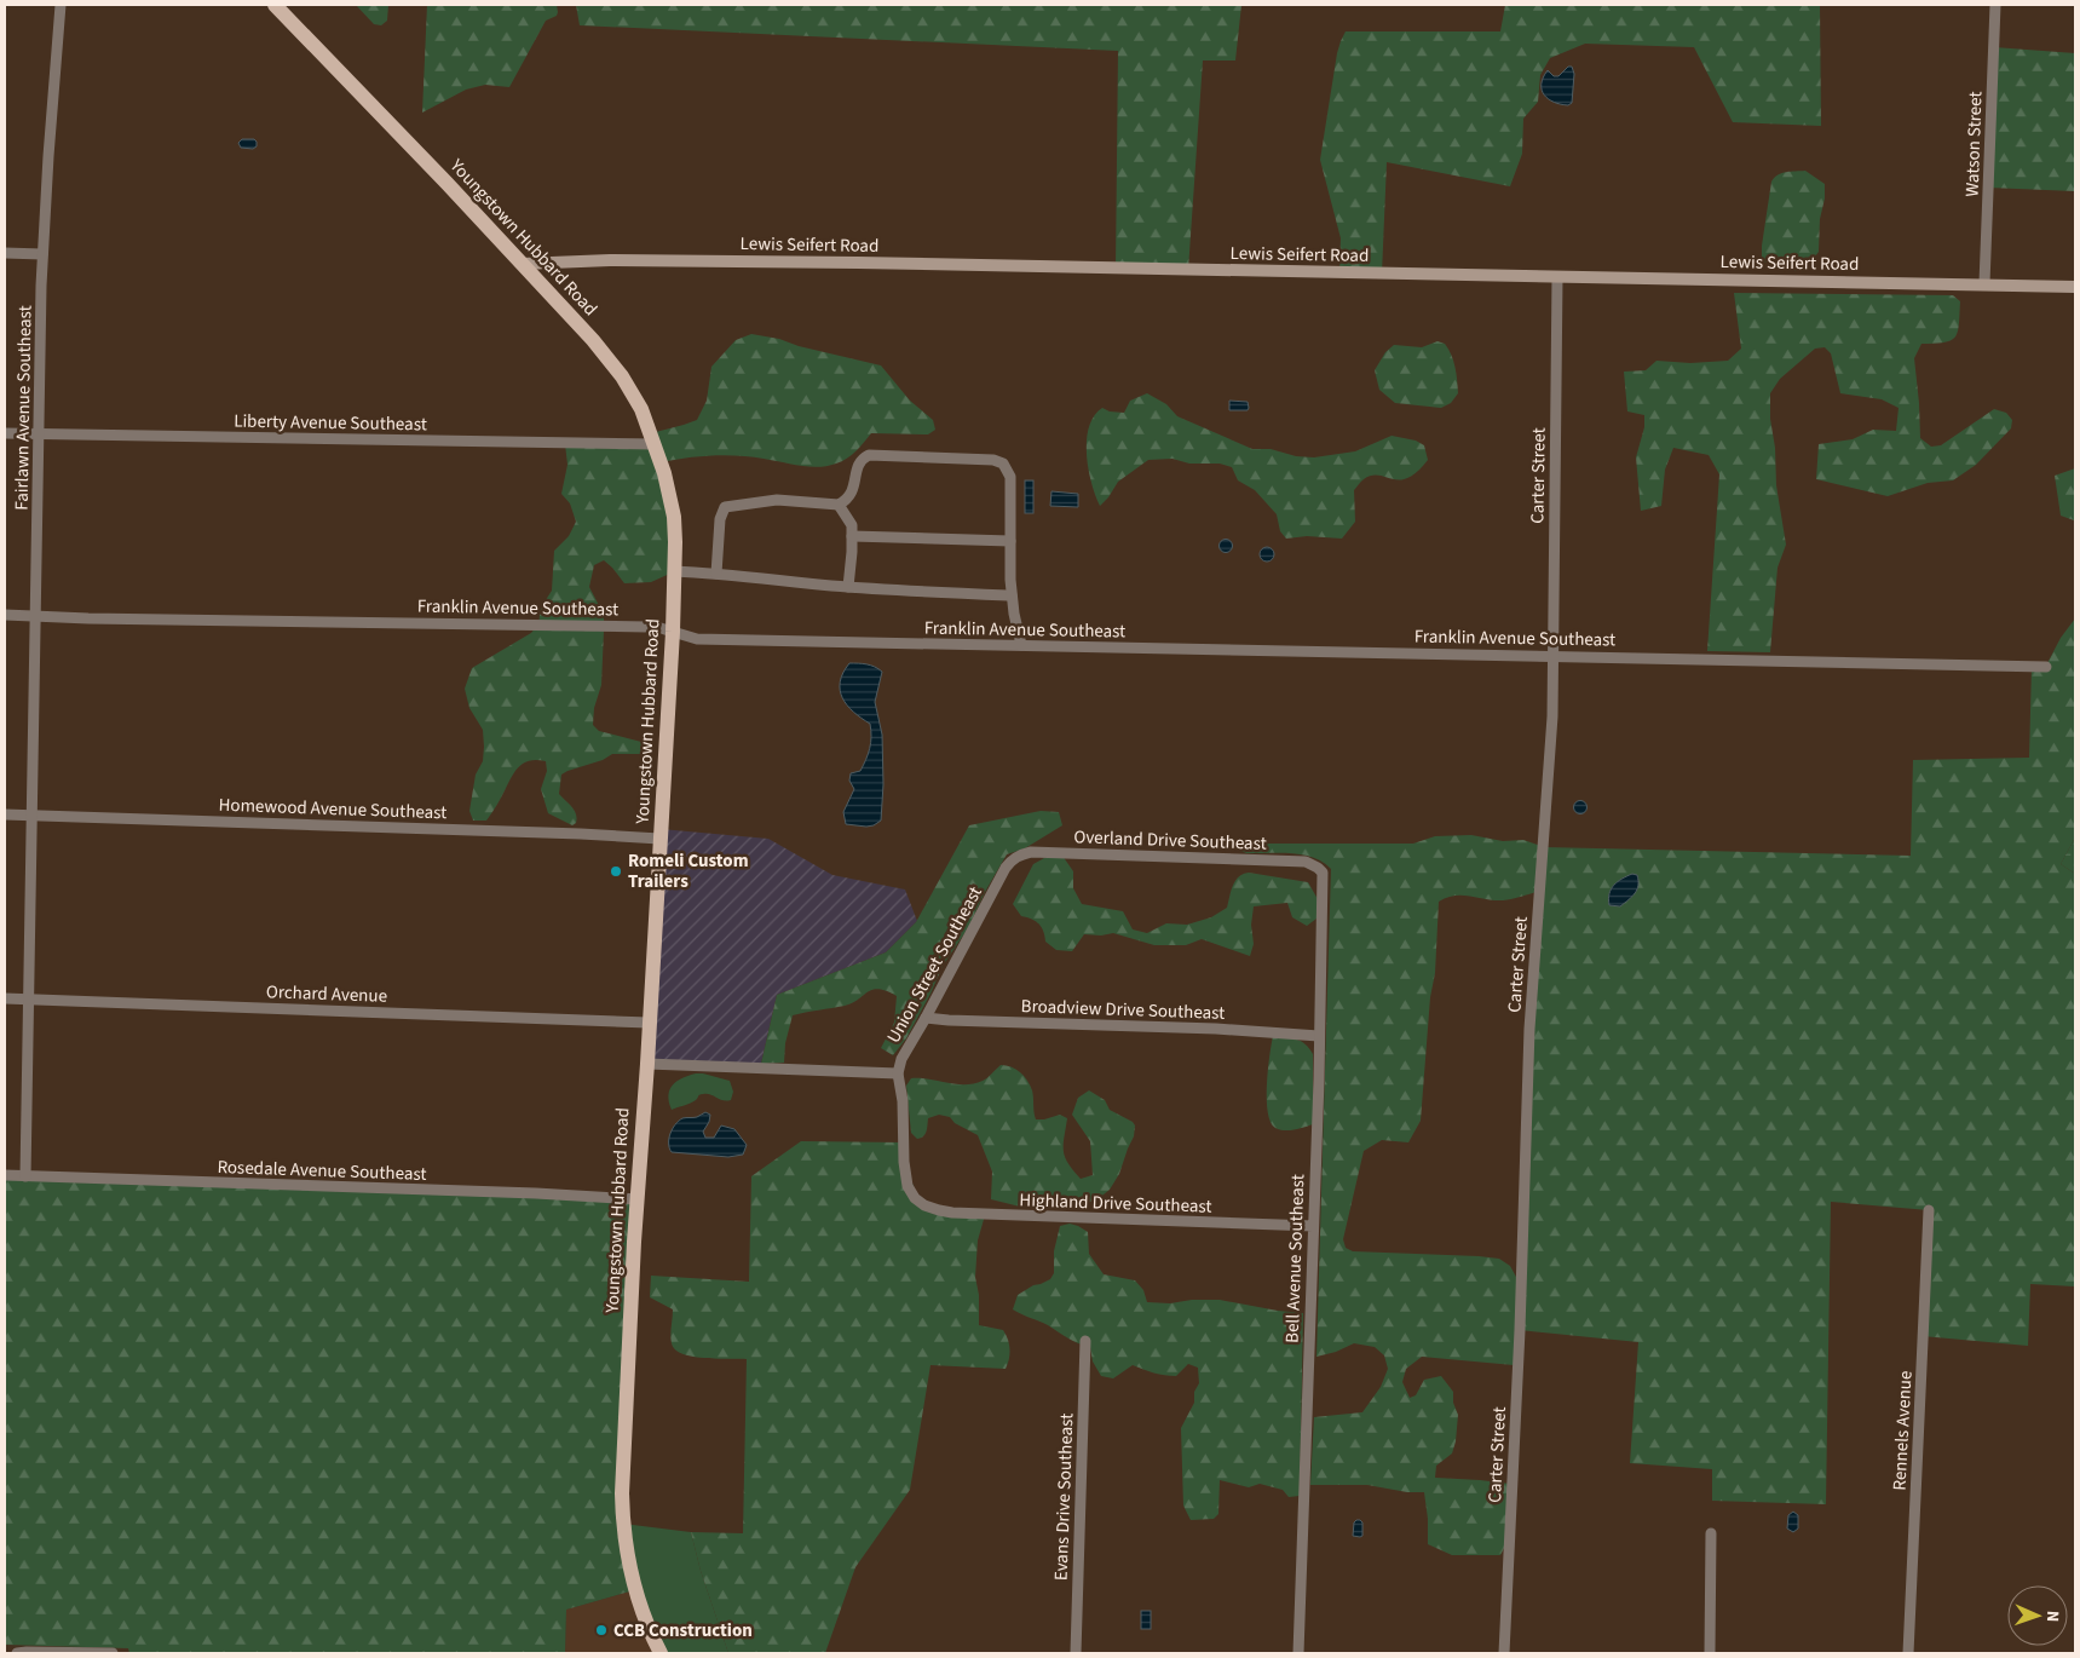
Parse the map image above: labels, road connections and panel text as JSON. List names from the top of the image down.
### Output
{
  "streets": {
    "main road": ["Youngstown Hubbard Road"],
    "street": [
      "Watson Street",
      "Lewis Seifert Road",
      "Fairlawn Avenue Southeast",
      "Liberty Avenue Southeast",
      "Carter Street",
      "Franklin Avenue Southeast",
      "Homewood Avenue Southeast",
      "Overland Drive Southeast",
      "Union Street Southeast",
      "Orchard Avenue",
      "Broadview Drive Southeast",
      "Rosedale Avenue Southeast",
      "Highland Drive Southeast",
      "Bell Avenue Southeast",
      "Rennels Avenue",
      "Evans Drive Southeast"
    ]
  },
  "crossings": [
    ["Watson Street", "Lewis Seifert Road"],
    ["Youngstown Hubbard Road", "Lewis Seifert Road"],
    ["Youngstown Hubbard Road", "Liberty Avenue Southeast"],
    ["Youngstown Hubbard Road", "Franklin Avenue Southeast"],
    ["Youngstown Hubbard Road", "Homewood Avenue Southeast"],
    ["Youngstown Hubbard Road", "Orchard Avenue"],
    ["Youngstown Hubbard Road", "Rosedale Avenue Southeast"],
    ["Lewis Seifert Road", "Carter Street"],
    ["Fairlawn Avenue Southeast", "Liberty Avenue Southeast"],
    ["Fairlawn Avenue Southeast", "Franklin Avenue Southeast"],
    ["Fairlawn Avenue Southeast", "Homewood Avenue Southeast"],
    ["Fairlawn Avenue Southeast", "Orchard Avenue"],
    ["Fairlawn Avenue Southeast", "Rosedale Avenue Southeast"],
    ["Carter Street", "Franklin Avenue Southeast"],
    ["Overland Drive Southeast", "Union Street Southeast"],
    ["Overland Drive Southeast", "Bell Avenue Southeast"],
    ["Union Street Southeast", "Broadview Drive Southeast"],
    ["Union Street Southeast", "Highland Drive Southeast"],
    ["Broadview Drive Southeast", "Bell Avenue Southeast"],
    ["Highland Drive Southeast", "Bell Avenue Southeast"]
  ],
  "places": ["Romeli Custom Trailers", "CCB Construction"],
  "north": "right"
}
